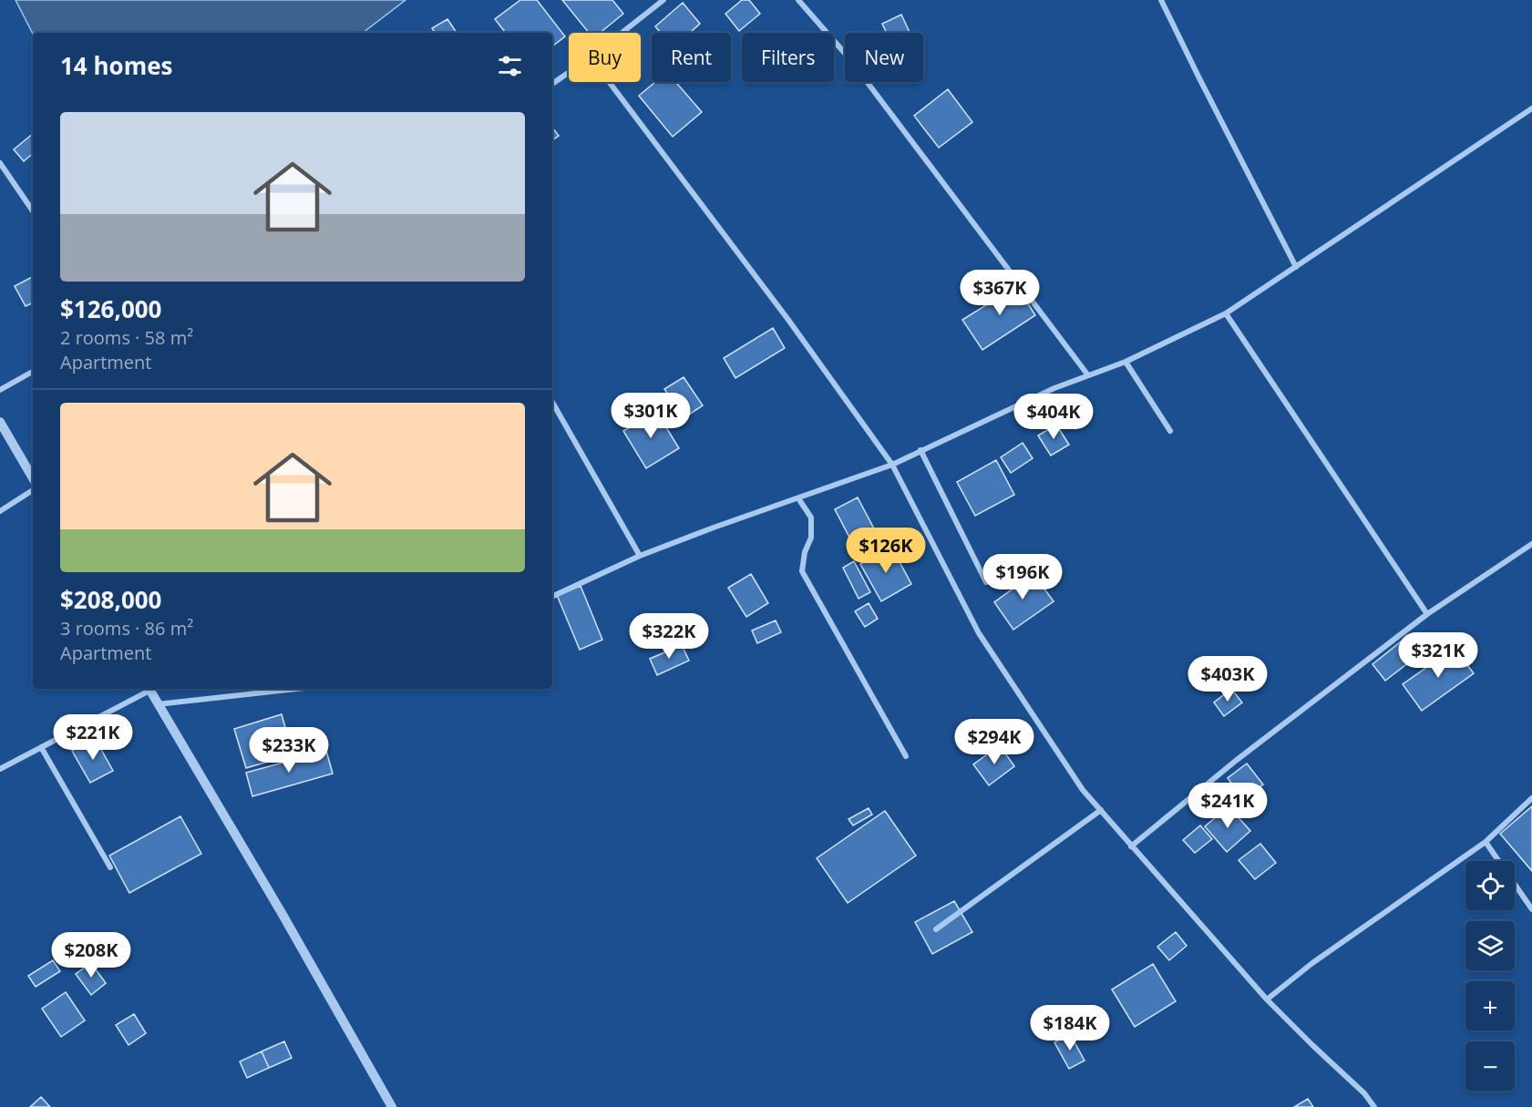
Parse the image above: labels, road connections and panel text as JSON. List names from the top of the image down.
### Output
{
  "page": {
    "chip": [
      "Buy",
      "Rent",
      "Filters",
      "New"
    ],
    "heading": "14 homes",
    "list": [
      {
        "name": "$126,000",
        "note": "2 rooms · 58 m² · Apartment"
      },
      {
        "name": "$208,000",
        "note": "3 rooms · 86 m² · Apartment"
      }
    ],
    "price": [
      "$367K",
      "$301K",
      "$404K",
      "$126K",
      "$196K",
      "$322K",
      "$321K",
      "$403K",
      "$221K",
      "$294K",
      "$233K",
      "$241K",
      "$208K",
      "$184K"
    ],
    "map_buttons": ["+", "−"]
  }
}
